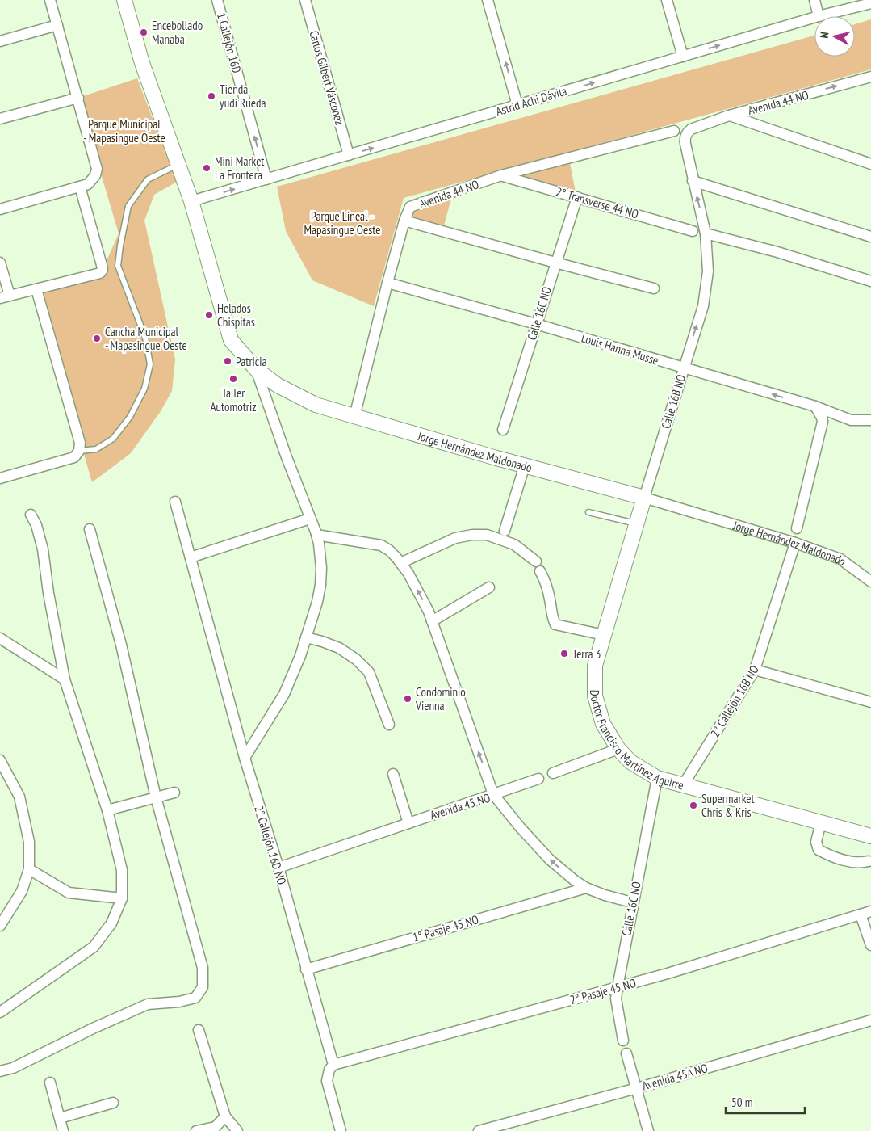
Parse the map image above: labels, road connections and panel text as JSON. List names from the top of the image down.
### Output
{
  "streets": {
    "street": [
      "1 Callejón 16D",
      "Carlos Gilbert Vásconez",
      "Astrid Achi Dávila",
      "Avenida 44 NO",
      "2° Transverse 44 NO",
      "Calle 16C NO",
      "Louis Hanna Musse",
      "Calle 16B NO",
      "Jorge Hernández Maldonado",
      "2° Callejón 16B NO",
      "Doctor Francisco Martínez Aguirre",
      "Avenida 45 NO",
      "2° Callejón 16D NO",
      "1° Pasaje 45 NO",
      "2° Pasaje 45 NO",
      "Avenida 45A NO"
    ]
  },
  "crossings": [
    ["1 Callejón 16D", "Astrid Achi Dávila"],
    ["Carlos Gilbert Vásconez", "Astrid Achi Dávila"],
    ["Astrid Achi Dávila", "Jorge Hernández Maldonado"],
    ["Avenida 44 NO", "2° Transverse 44 NO"],
    ["Avenida 44 NO", "Louis Hanna Musse"],
    ["Avenida 44 NO", "Calle 16B NO"],
    ["Avenida 44 NO", "Jorge Hernández Maldonado"],
    ["2° Transverse 44 NO", "Calle 16C NO"],
    ["Calle 16C NO", "Louis Hanna Musse"],
    ["Calle 16C NO", "Doctor Francisco Martínez Aguirre"],
    ["Calle 16C NO", "Avenida 45 NO"],
    ["Calle 16C NO", "2° Pasaje 45 NO"],
    ["Louis Hanna Musse", "Calle 16B NO"],
    ["Calle 16B NO", "Jorge Hernández Maldonado"],
    ["Calle 16B NO", "Doctor Francisco Martínez Aguirre"],
    ["Jorge Hernández Maldonado", "2° Callejón 16B NO"],
    ["2° Callejón 16B NO", "Doctor Francisco Martínez Aguirre"],
    ["Avenida 45 NO", "2° Callejón 16D NO"],
    ["Avenida 45 NO", "1° Pasaje 45 NO"],
    ["2° Callejón 16D NO", "1° Pasaje 45 NO"],
    ["2° Callejón 16D NO", "2° Pasaje 45 NO"]
  ],
  "one_way": ["1 Callejón 16D", "Astrid Achi Dávila"],
  "parks": ["Parque Municipal - Mapasingue Oeste", "Parque Lineal - Mapasingue Oeste"],
  "places": [
    "Encebollado Manaba",
    "Tienda yudi Rueda",
    "Mini Market La Frontera",
    "Helados Chispitas",
    "Cancha Municipal - Mapasingue Oeste",
    "Patricia",
    "Taller Automotriz",
    "Terra 3",
    "Condominio Vienna",
    "Supermarket Chris & Kris"
  ],
  "scale_bar": "50 m",
  "north": "left"
}
